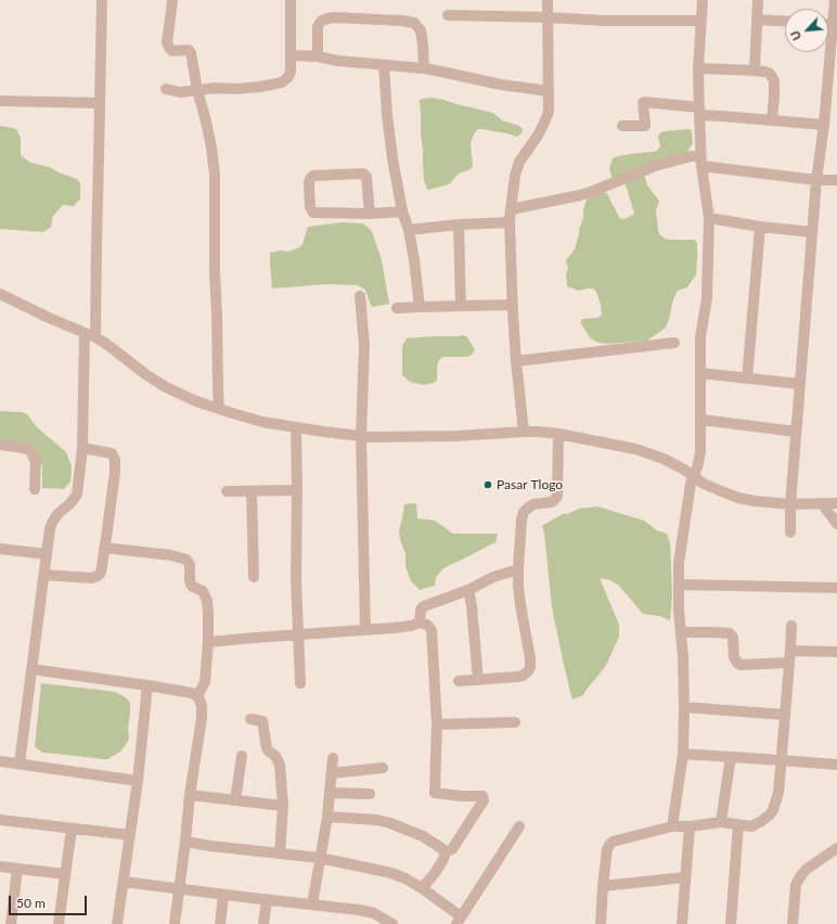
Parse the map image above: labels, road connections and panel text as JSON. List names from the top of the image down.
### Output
{
  "places": ["Pasar Tlogo"],
  "scale_bar": "50 m",
  "north": "bottom left"
}
